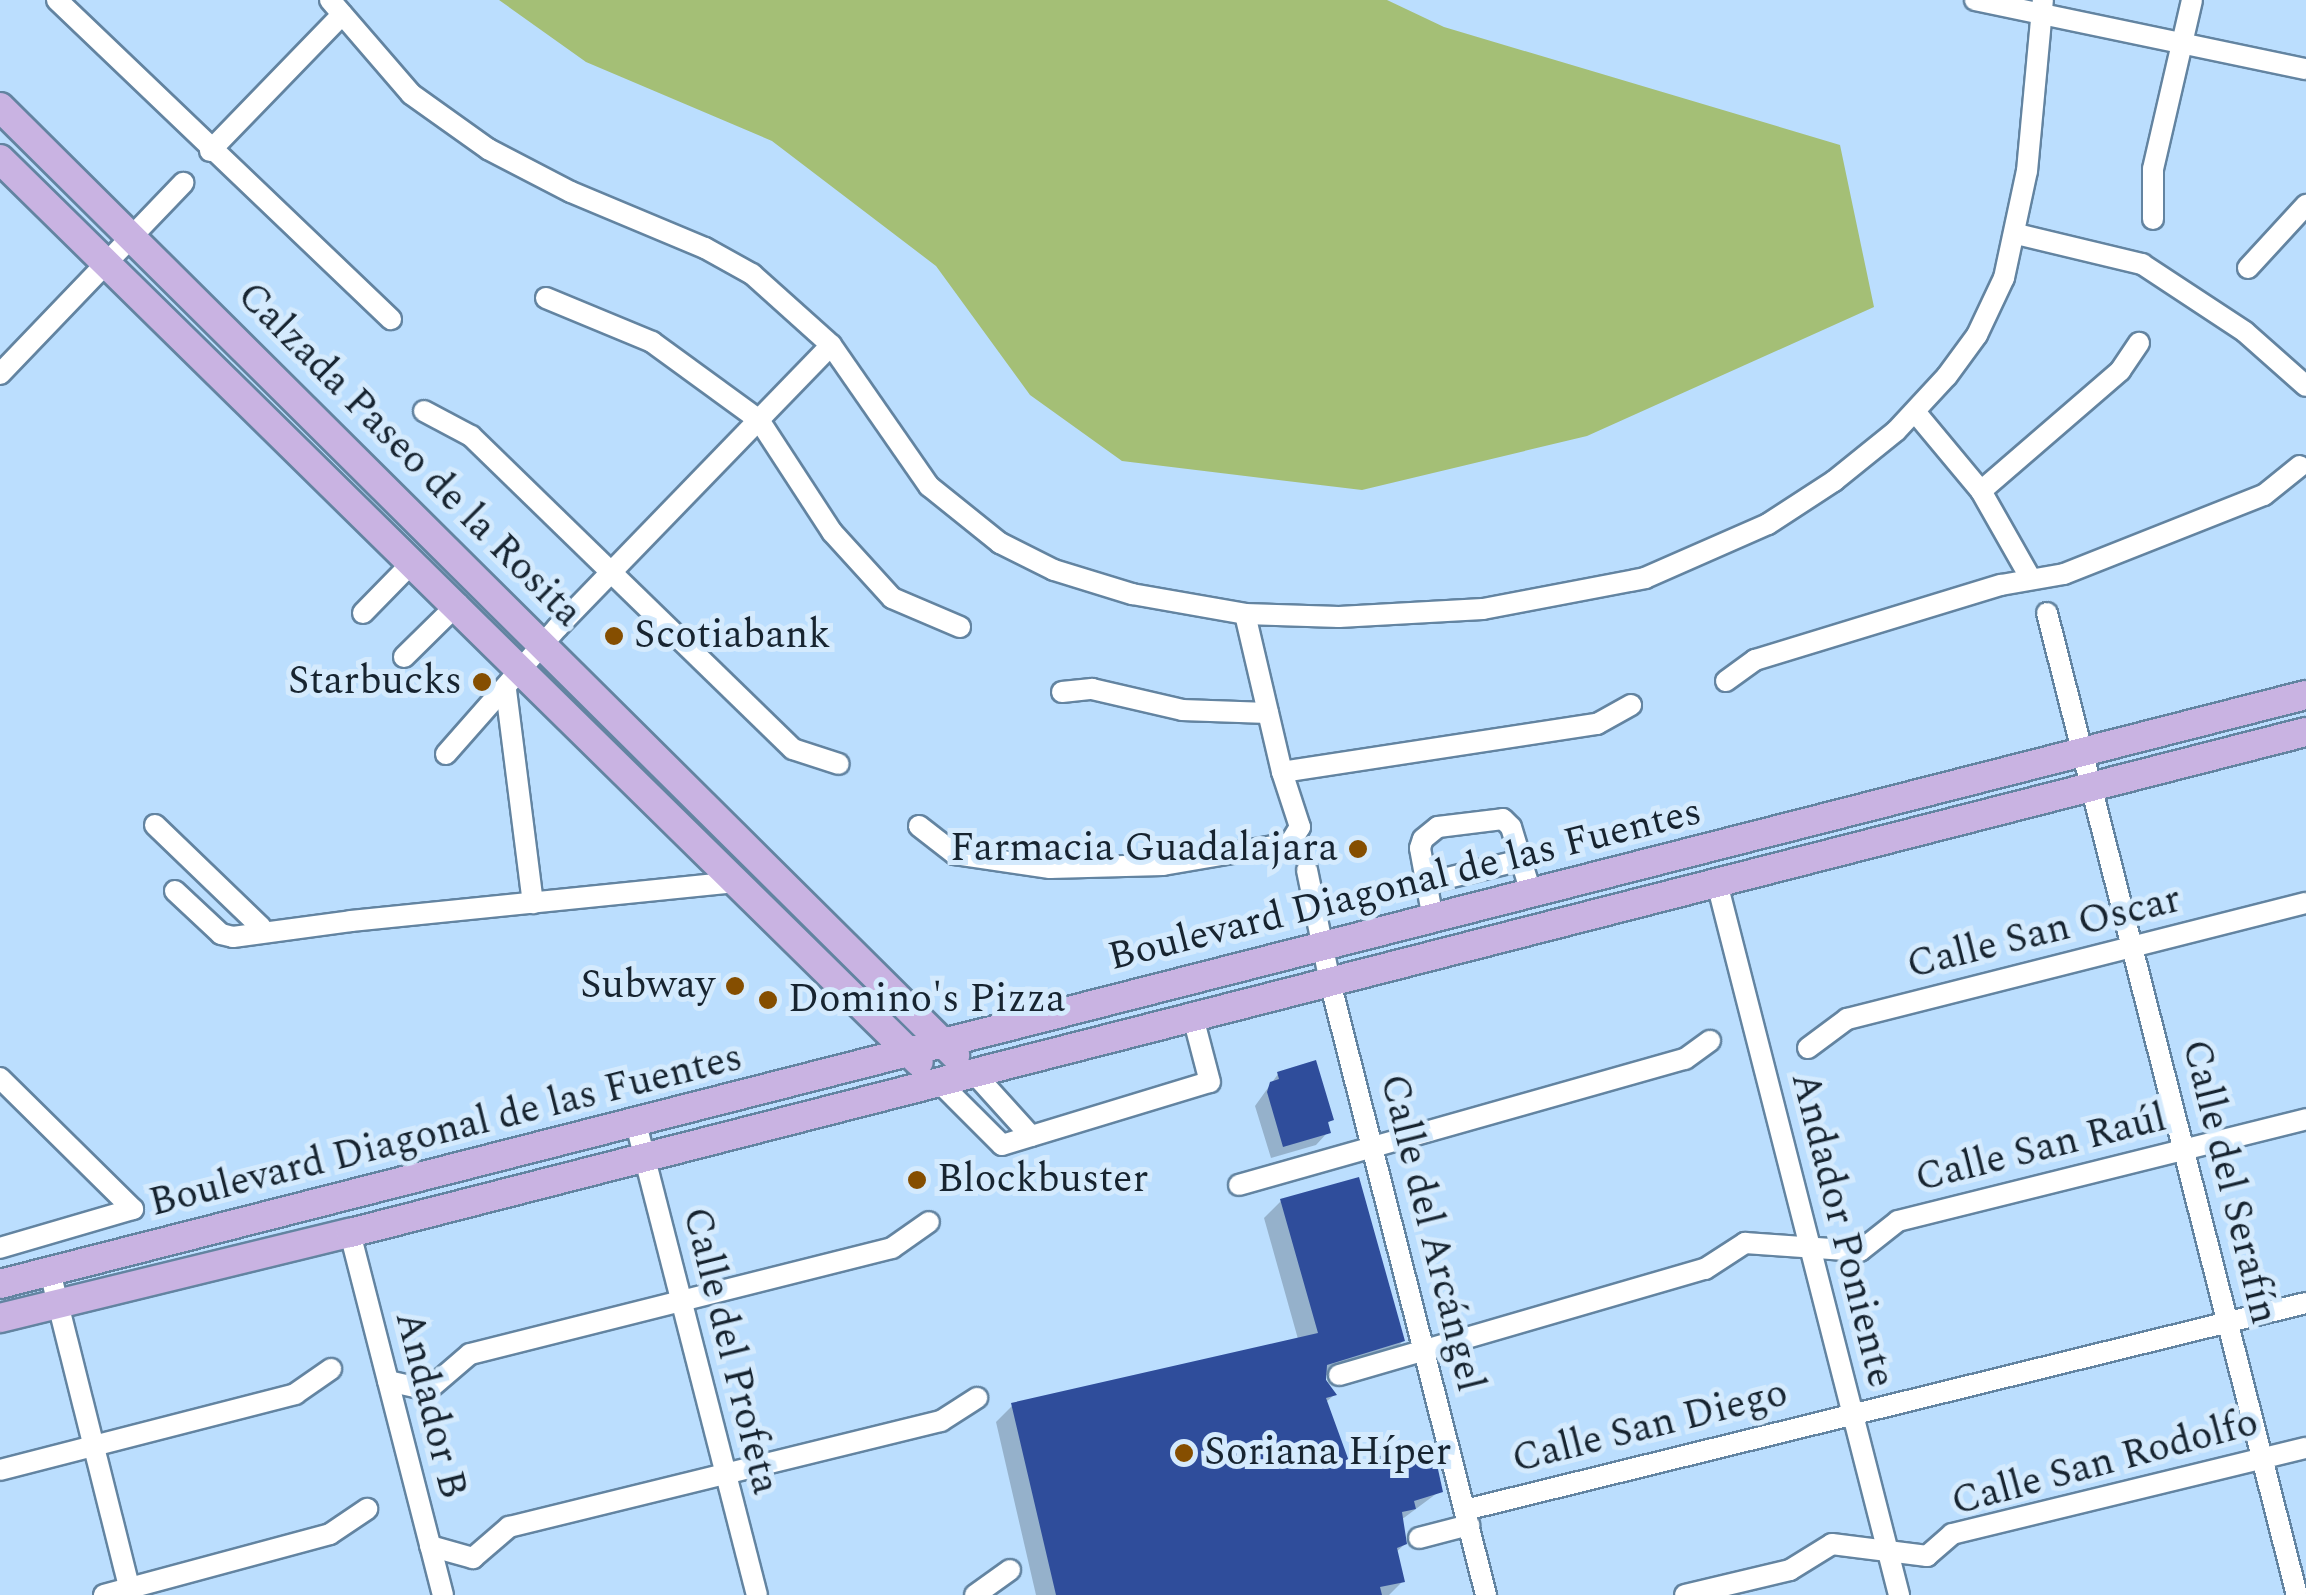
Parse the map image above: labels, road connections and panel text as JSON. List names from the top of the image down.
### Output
{
  "streets": {
    "main road": ["Calzada Paseo de la Rosita", "Boulevard Diagonal de las Fuentes"],
    "street": [
      "Calle San Oscar",
      "Calle San Raúl",
      "Calle del Serafín",
      "Andador Poniente",
      "Calle del Arcángel",
      "Calle del Profeta",
      "Andador B",
      "Calle San Diego",
      "Calle San Rodolfo"
    ]
  },
  "crossings": [
    ["Calzada Paseo de la Rosita", "Boulevard Diagonal de las Fuentes"],
    ["Boulevard Diagonal de las Fuentes", "Calle del Serafín"],
    ["Boulevard Diagonal de las Fuentes", "Andador Poniente"],
    ["Boulevard Diagonal de las Fuentes", "Calle del Arcángel"],
    ["Boulevard Diagonal de las Fuentes", "Calle del Profeta"],
    ["Boulevard Diagonal de las Fuentes", "Andador B"],
    ["Calle San Oscar", "Calle del Serafín"],
    ["Calle San Raúl", "Calle del Serafín"],
    ["Calle San Raúl", "Andador Poniente"],
    ["Calle del Serafín", "Calle San Diego"],
    ["Calle del Serafín", "Calle San Rodolfo"],
    ["Andador Poniente", "Calle San Diego"],
    ["Andador Poniente", "Calle San Rodolfo"],
    ["Calle del Arcángel", "Calle San Diego"]
  ],
  "places": [
    "Scotiabank",
    "Starbucks",
    "Farmacia Guadalajara",
    "Subway",
    "Domino's Pizza",
    "Blockbuster",
    "Soriana Híper"
  ]
}
